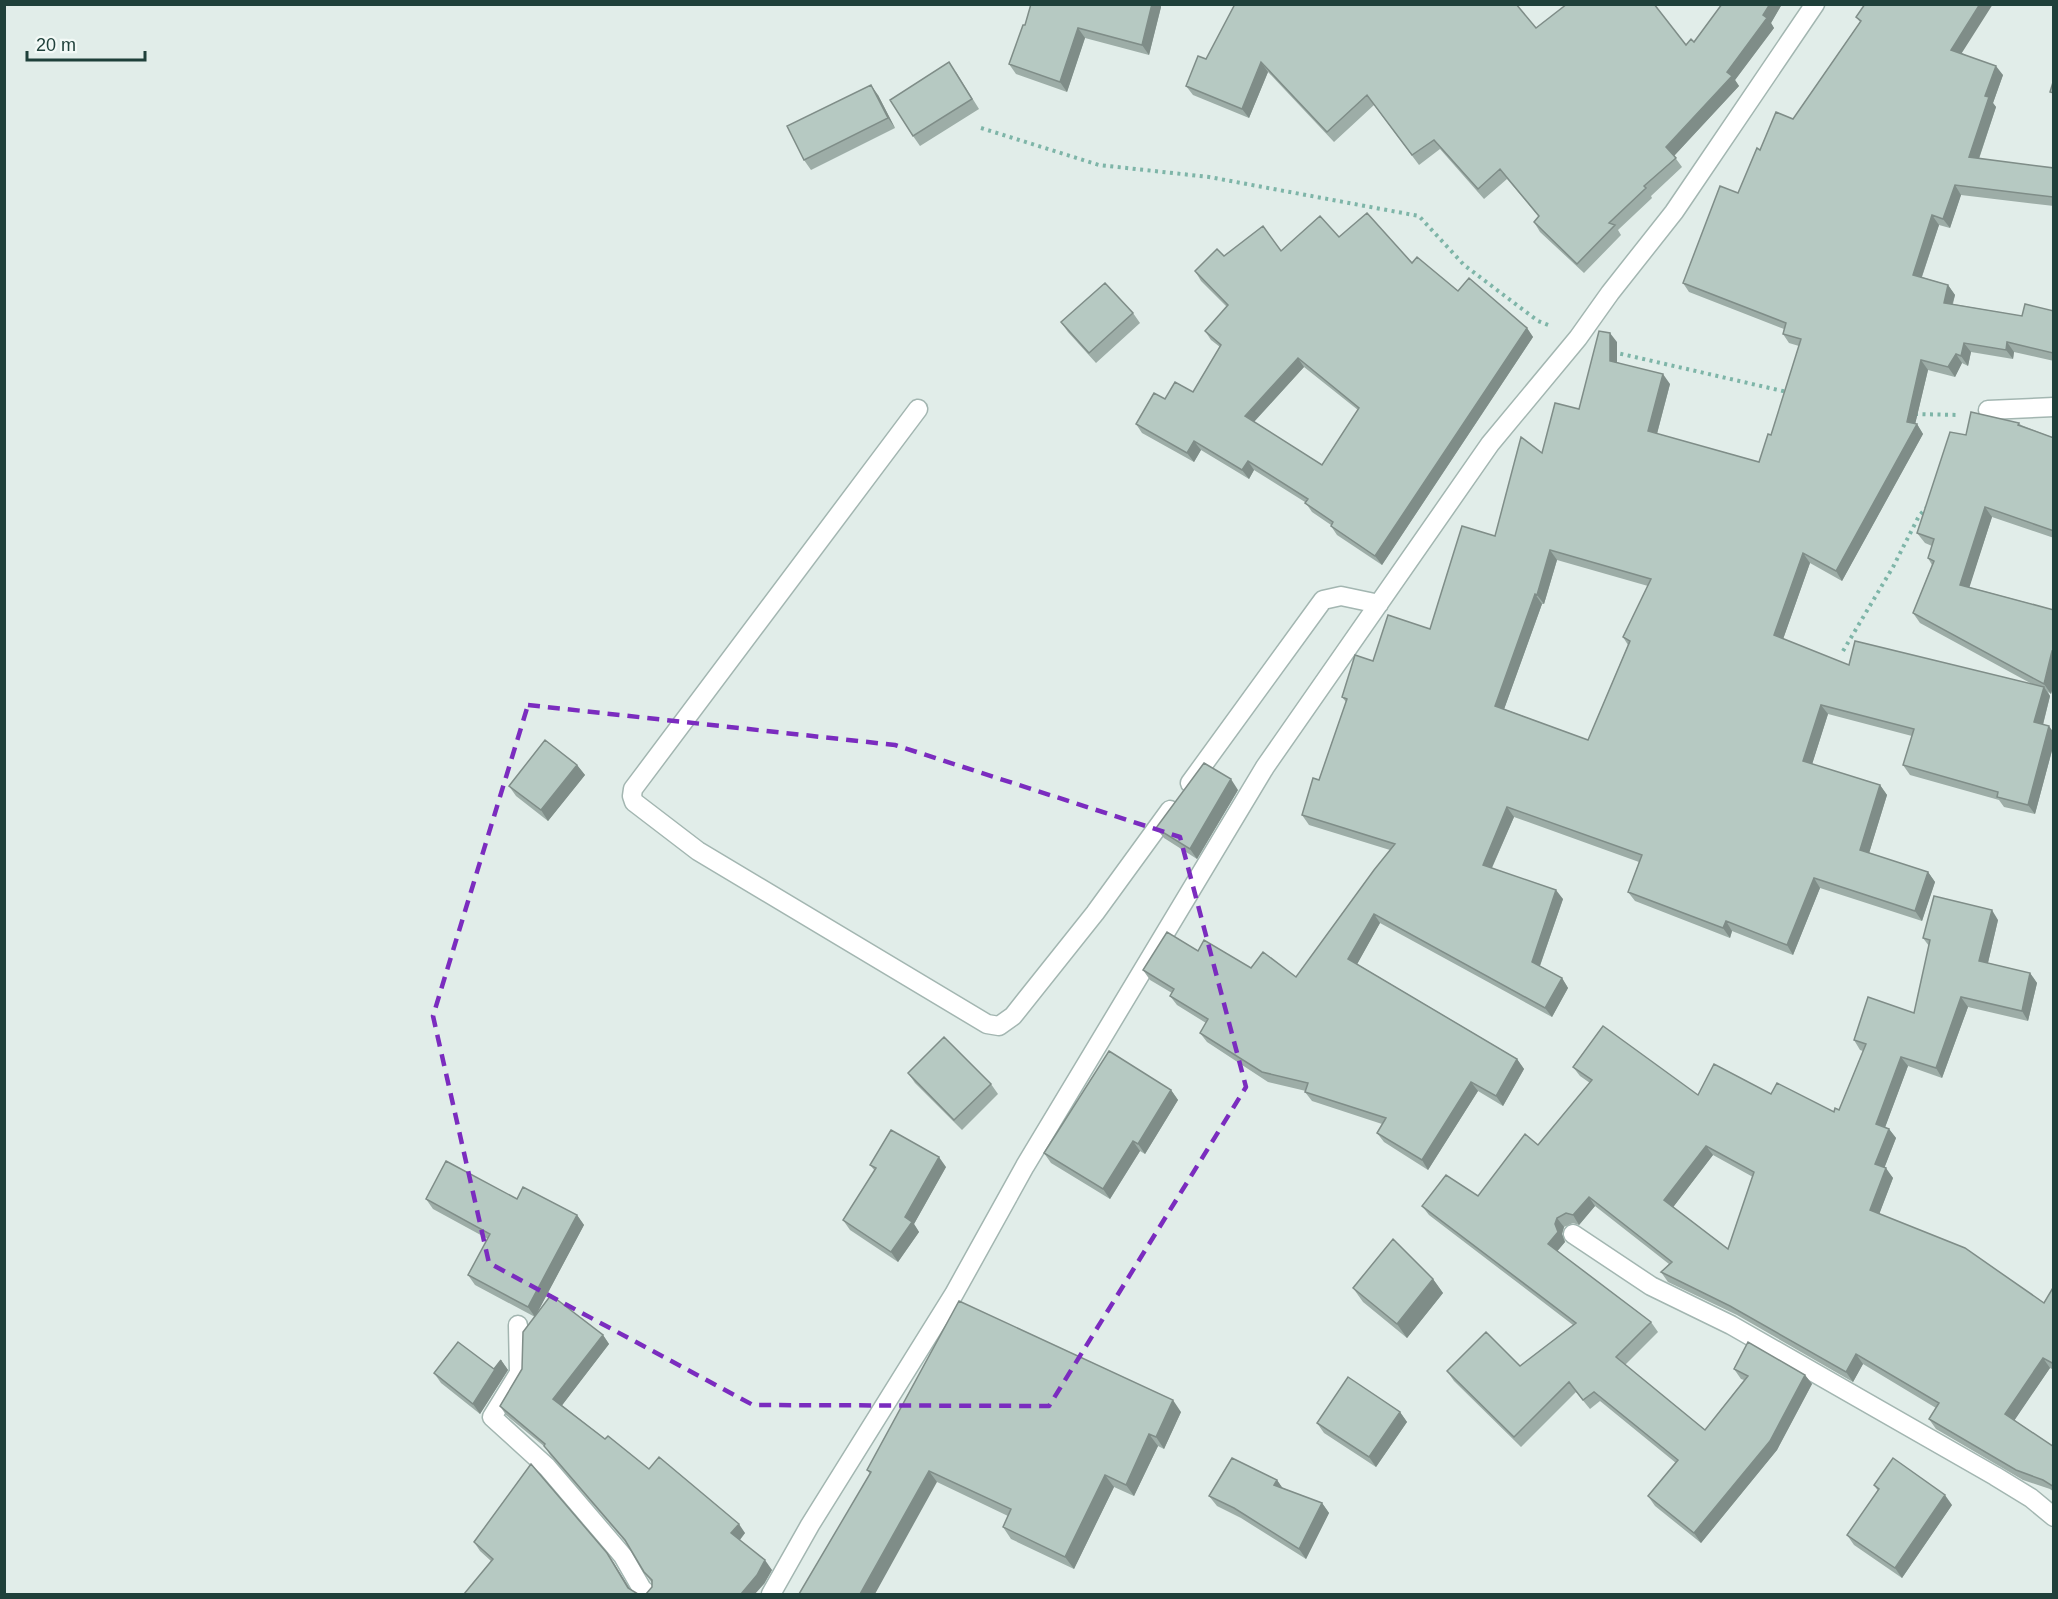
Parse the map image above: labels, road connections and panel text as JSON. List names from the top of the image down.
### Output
{
  "scale_bar": "20 m"
}
